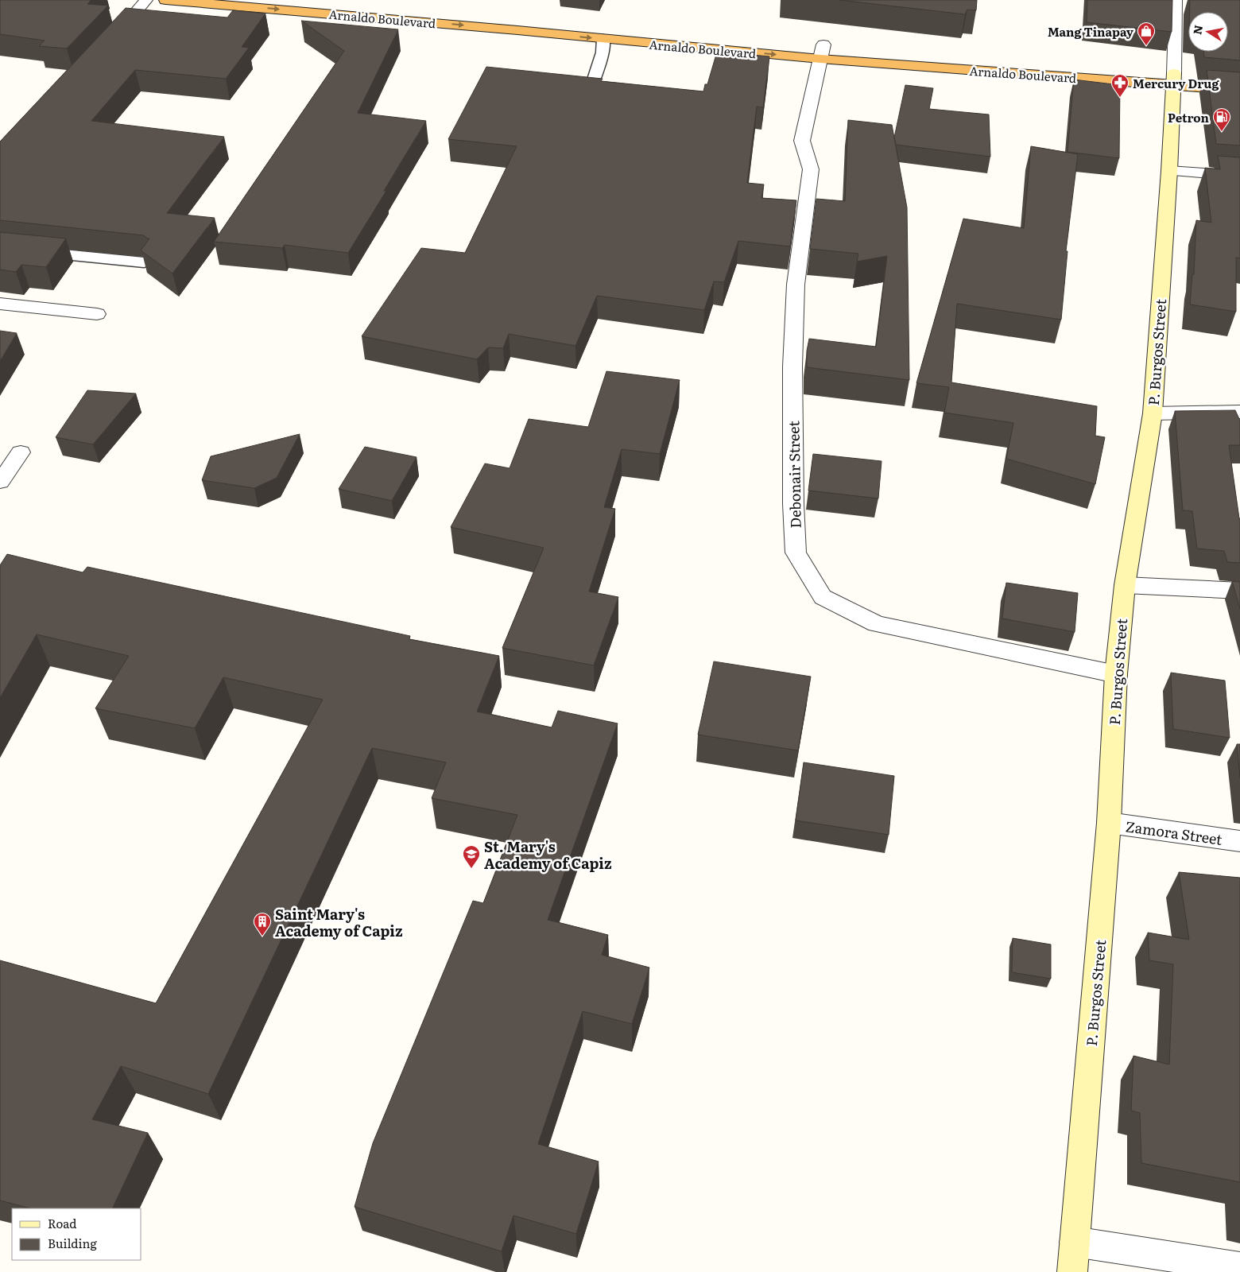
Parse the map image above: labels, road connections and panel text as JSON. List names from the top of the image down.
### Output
{
  "streets": {
    "highway": ["Arnaldo Boulevard"],
    "main road": ["P. Burgos Street"],
    "street": ["Debonair Street", "Zamora Street"]
  },
  "crossings": [
    ["Arnaldo Boulevard", "P. Burgos Street"],
    ["Arnaldo Boulevard", "Debonair Street"],
    ["P. Burgos Street", "Debonair Street"],
    ["P. Burgos Street", "Zamora Street"]
  ],
  "one_way": ["Arnaldo Boulevard"],
  "places": {
    "shop": ["Mang Tinapay"],
    "pharmacy": ["Mercury Drug"],
    "fuel station": ["Petron"],
    "school or university": ["St. Mary's Academy of Capiz"],
    "building": ["Saint Mary's Academy of Capiz"]
  },
  "legend": ["Road", "Building"],
  "north": "left"
}
